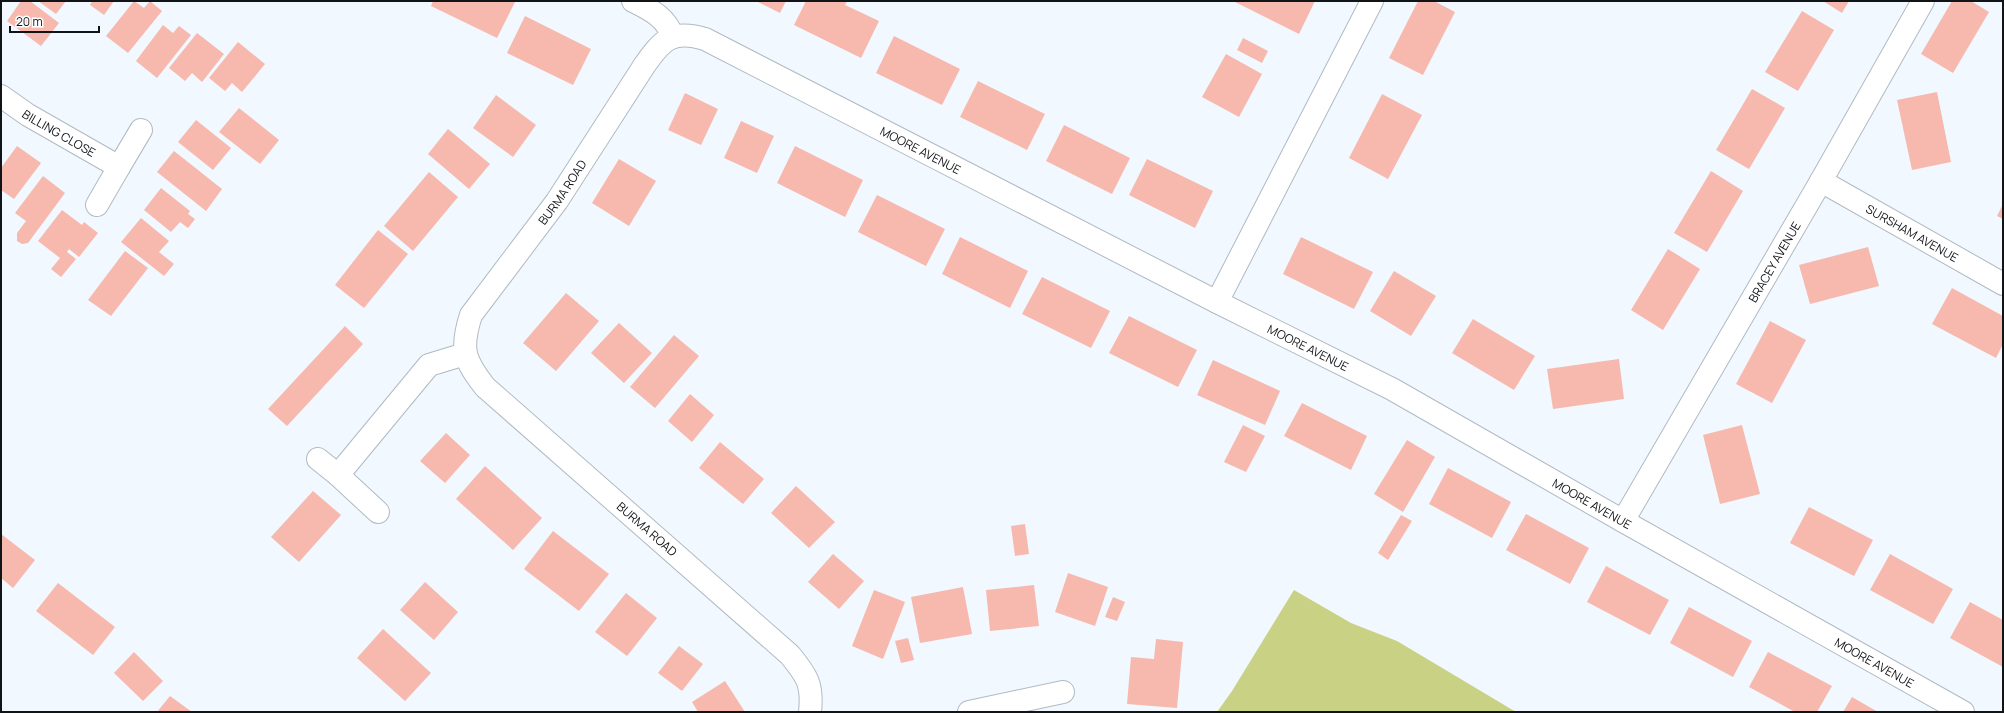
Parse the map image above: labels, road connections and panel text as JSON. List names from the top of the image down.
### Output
{
  "streets": {
    "street": [
      "BILLING CLOSE",
      "MOORE AVENUE",
      "BURMA ROAD",
      "SURSHAM AVENUE",
      "BRACEY AVENUE"
    ]
  },
  "crossings": [
    ["MOORE AVENUE", "BURMA ROAD"],
    ["MOORE AVENUE", "BRACEY AVENUE"],
    ["SURSHAM AVENUE", "BRACEY AVENUE"]
  ],
  "scale_bar": "20 m"
}
